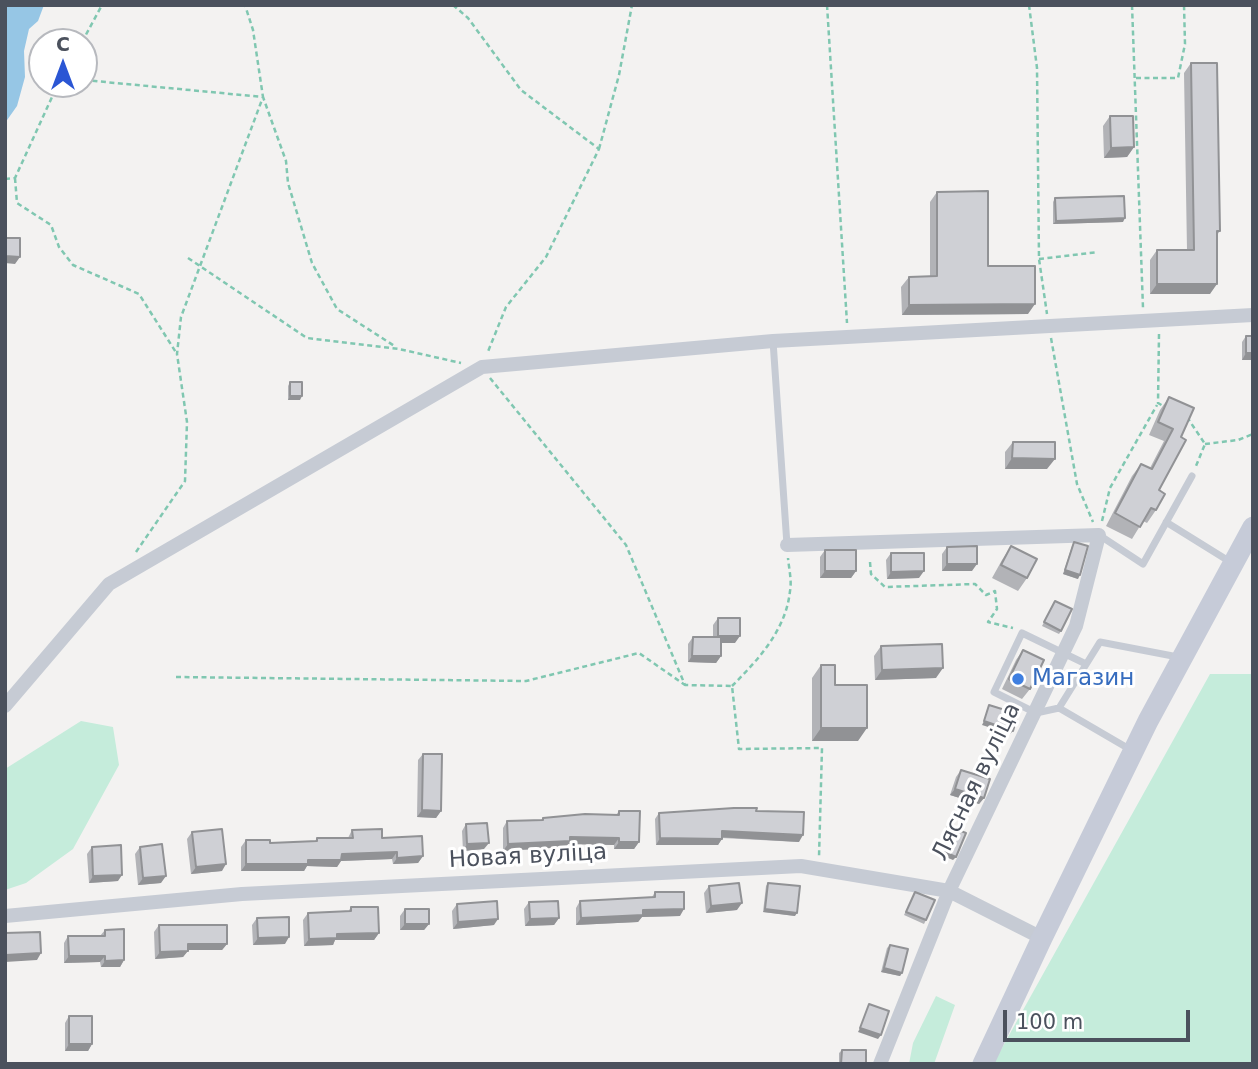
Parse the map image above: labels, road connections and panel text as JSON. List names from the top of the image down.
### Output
{
  "streets": {
    "street": ["Лясная вуліца", "Новая вуліца"]
  },
  "crossings": [
    ["Лясная вуліца", "Новая вуліца"]
  ],
  "places": ["Магазин"],
  "scale_bar": "100 m",
  "north": "top"
}
